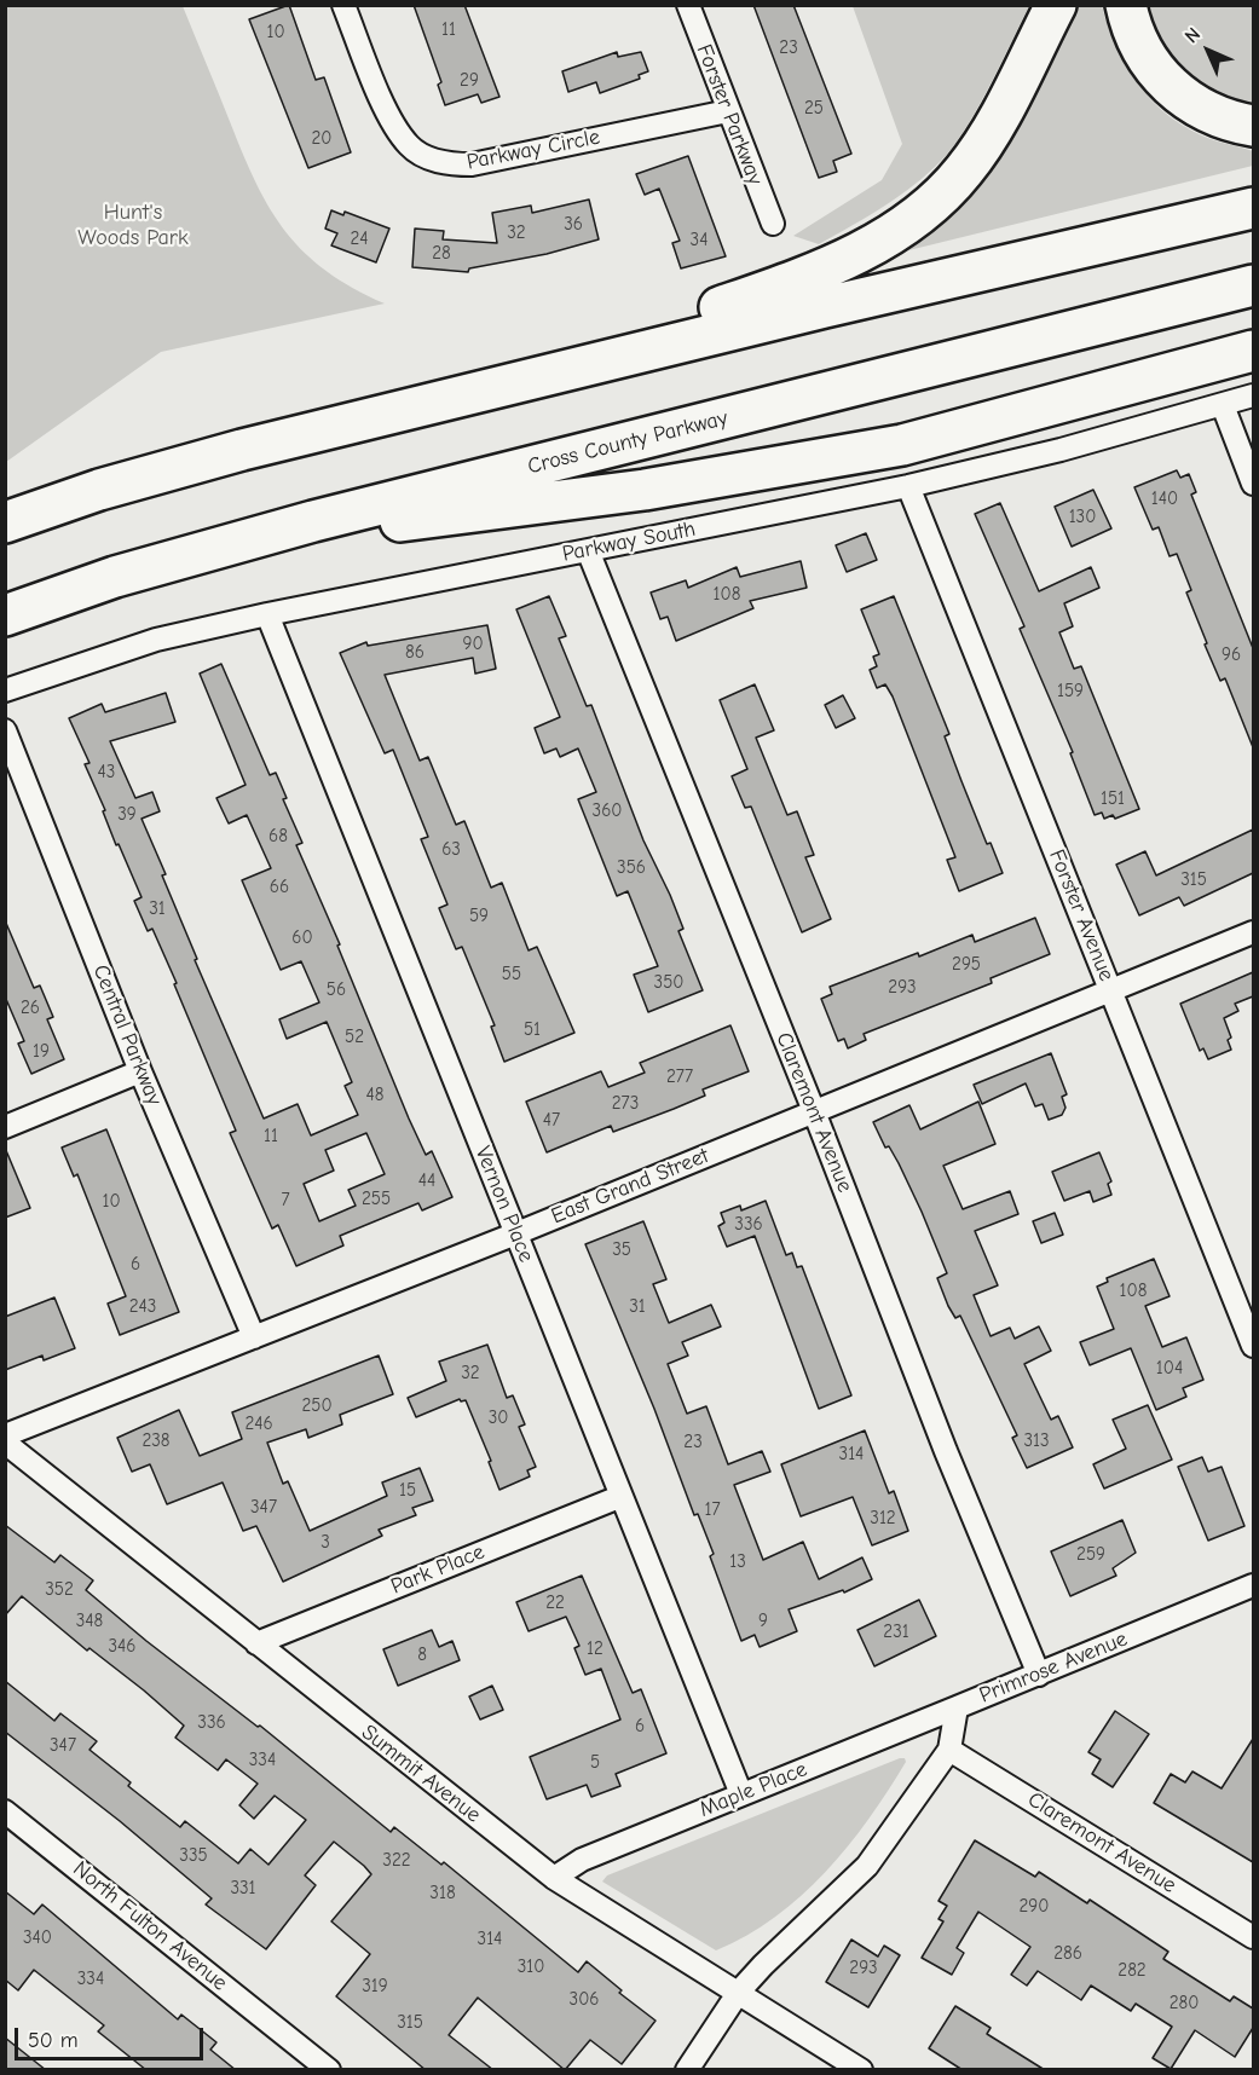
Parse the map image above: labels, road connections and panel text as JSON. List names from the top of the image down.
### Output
{
  "streets": {
    "highway": ["Cross County Parkway"],
    "street": [
      "Forster Parkway",
      "Parkway Circle",
      "Parkway South",
      "Forster Avenue",
      "Central Parkway",
      "Claremont Avenue",
      "East Grand Street",
      "Vernon Place",
      "Park Place",
      "Primrose Avenue",
      "Summit Avenue",
      "Maple Place",
      "North Fulton Avenue"
    ]
  },
  "crossings": [
    ["Forster Parkway", "Parkway Circle"],
    ["Parkway South", "Forster Avenue"],
    ["Parkway South", "Claremont Avenue"],
    ["Parkway South", "Vernon Place"],
    ["Forster Avenue", "East Grand Street"],
    ["Central Parkway", "East Grand Street"],
    ["Claremont Avenue", "East Grand Street"],
    ["Claremont Avenue", "Primrose Avenue"],
    ["East Grand Street", "Vernon Place"],
    ["Vernon Place", "Park Place"],
    ["Vernon Place", "Maple Place"],
    ["Park Place", "Summit Avenue"],
    ["Primrose Avenue", "Summit Avenue"],
    ["Primrose Avenue", "Maple Place"],
    ["Summit Avenue", "Maple Place"]
  ],
  "parks": ["Hunt's Woods Park"],
  "house_numbers": [
    "11",
    "10",
    "23",
    "29",
    "25",
    "20",
    "36",
    "32",
    "24",
    "34",
    "28",
    "140",
    "130",
    "108",
    "90",
    "86",
    "96",
    "159",
    "43",
    "151",
    "360",
    "39",
    "68",
    "63",
    "356",
    "315",
    "66",
    "31",
    "59",
    "60",
    "295",
    "55",
    "350",
    "293",
    "56",
    "26",
    "51",
    "52",
    "19",
    "277",
    "48",
    "273",
    "47",
    "11",
    "44",
    "255",
    "7",
    "10",
    "336",
    "35",
    "6",
    "108",
    "243",
    "31",
    "104",
    "32",
    "250",
    "30",
    "246",
    "238",
    "313",
    "23",
    "314",
    "15",
    "347",
    "17",
    "312",
    "3",
    "259",
    "13",
    "352",
    "22",
    "348",
    "9",
    "231",
    "346",
    "12",
    "8",
    "336",
    "6",
    "347",
    "334",
    "5",
    "335",
    "322",
    "331",
    "318",
    "290",
    "340",
    "314",
    "286",
    "310",
    "293",
    "282",
    "334",
    "319",
    "306",
    "280",
    "315"
  ],
  "scale_bar": "50 m",
  "north": "top left"
}
